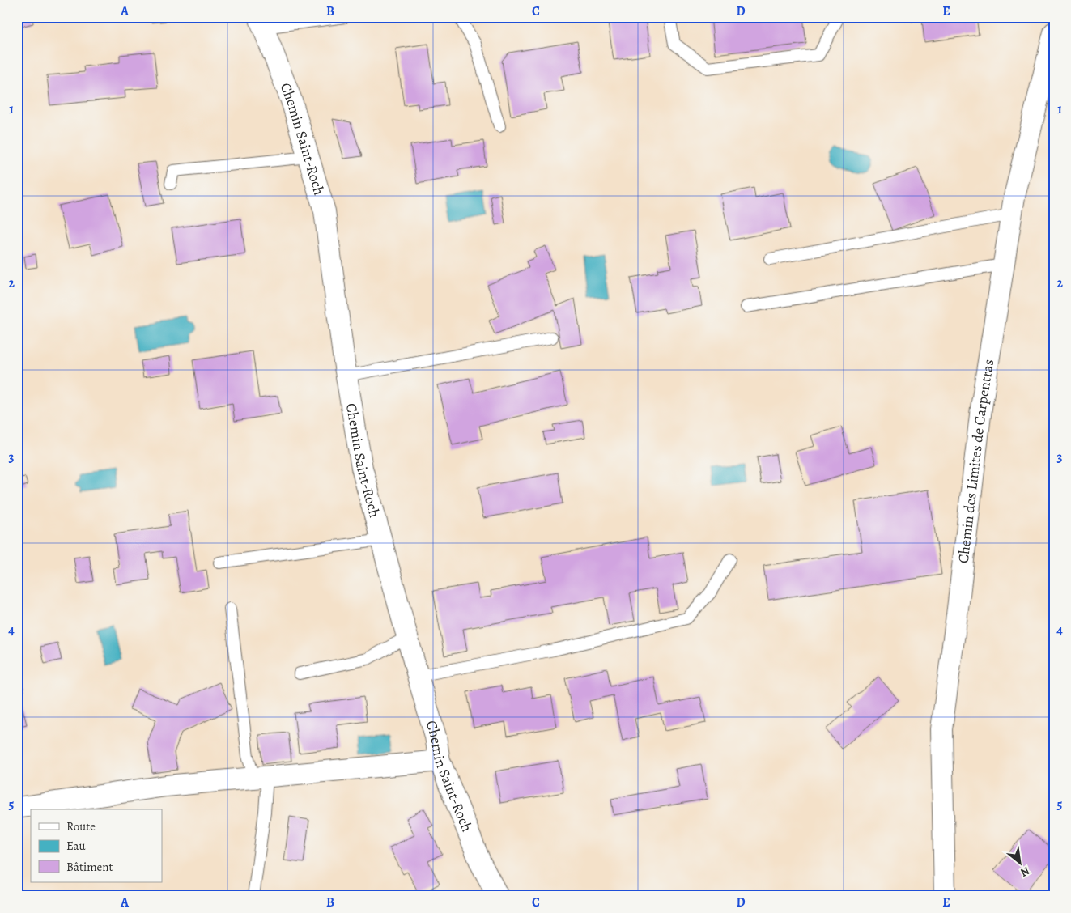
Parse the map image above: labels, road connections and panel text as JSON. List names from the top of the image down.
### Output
{
  "streets": {
    "street": ["Chemin Saint-Roch", "Chemin des Limites de Carpentras"]
  },
  "legend": ["Route", "Eau", "Bâtiment"],
  "north": "bottom right",
  "grid": {
    "columns": [
      "A",
      "B",
      "C",
      "D",
      "E"
    ],
    "rows": [
      "1",
      "2",
      "3",
      "4",
      "5"
    ]
  }
}
